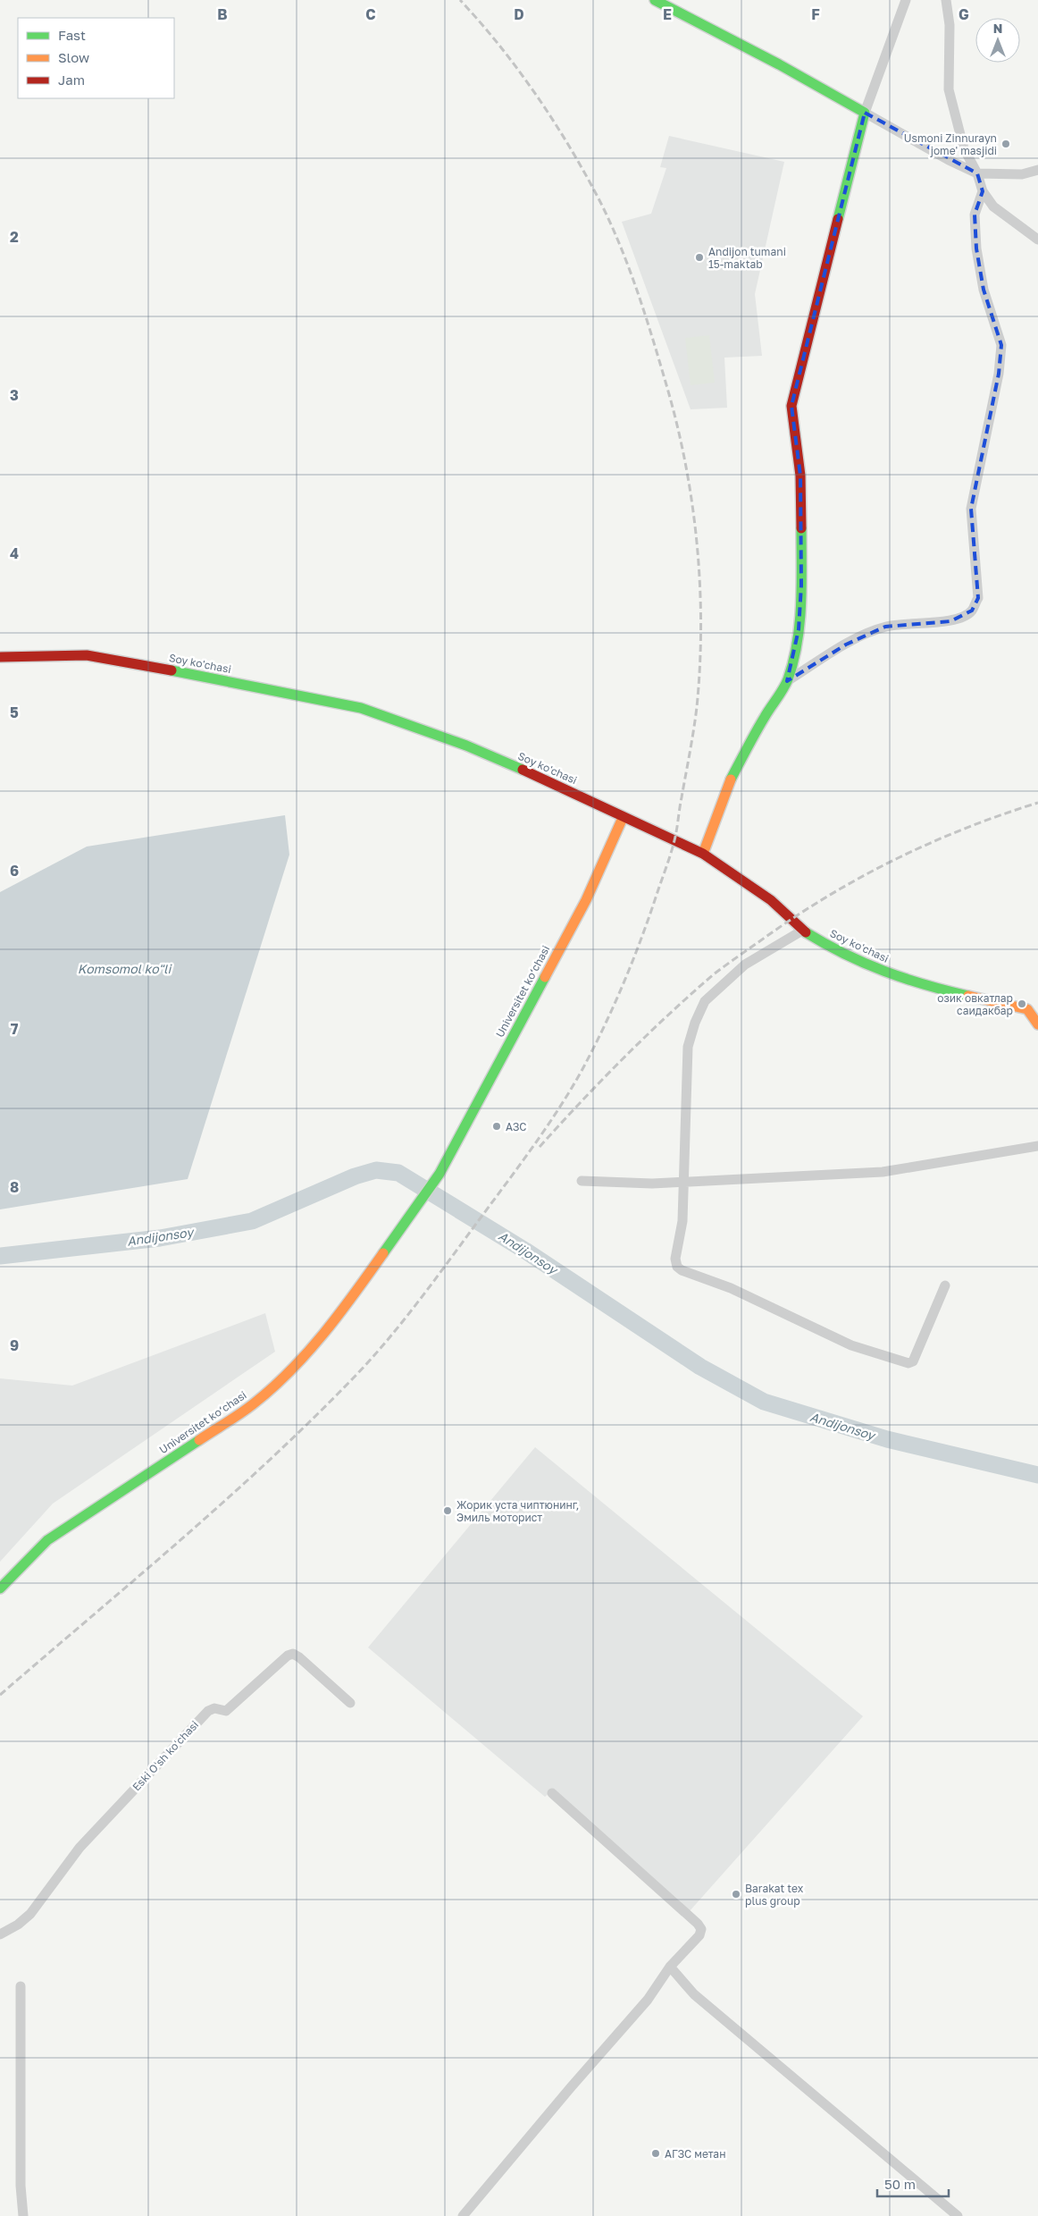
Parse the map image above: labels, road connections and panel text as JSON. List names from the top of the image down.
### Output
{
  "streets": {
    "main road": ["Soy ko'chasi", "Universitet kо‘chasi"],
    "street": ["Eski Oʻsh koʻchasi"]
  },
  "crossings": [
    ["Soy ko'chasi", "Universitet kо‘chasi"]
  ],
  "water": ["Komsomol ko\"li", "Andijonsoy"],
  "places": [
    "Usmoni Zinnurayn jome' masjidi",
    "Andijon tumani 15-maktab",
    "озик овкатлар саидакбар",
    "АЗС",
    "Жорик уста чиптюнинг, Эмиль моторист",
    "Barakat tex plus group",
    "АГЗС метан"
  ],
  "legend": ["Fast", "Slow", "Jam"],
  "scale_bar": "50 m",
  "north": "top",
  "grid": {
    "columns": [
      "B",
      "C",
      "D",
      "E",
      "F",
      "G"
    ],
    "rows": [
      "2",
      "3",
      "4",
      "5",
      "6",
      "7",
      "8",
      "9"
    ]
  }
}
